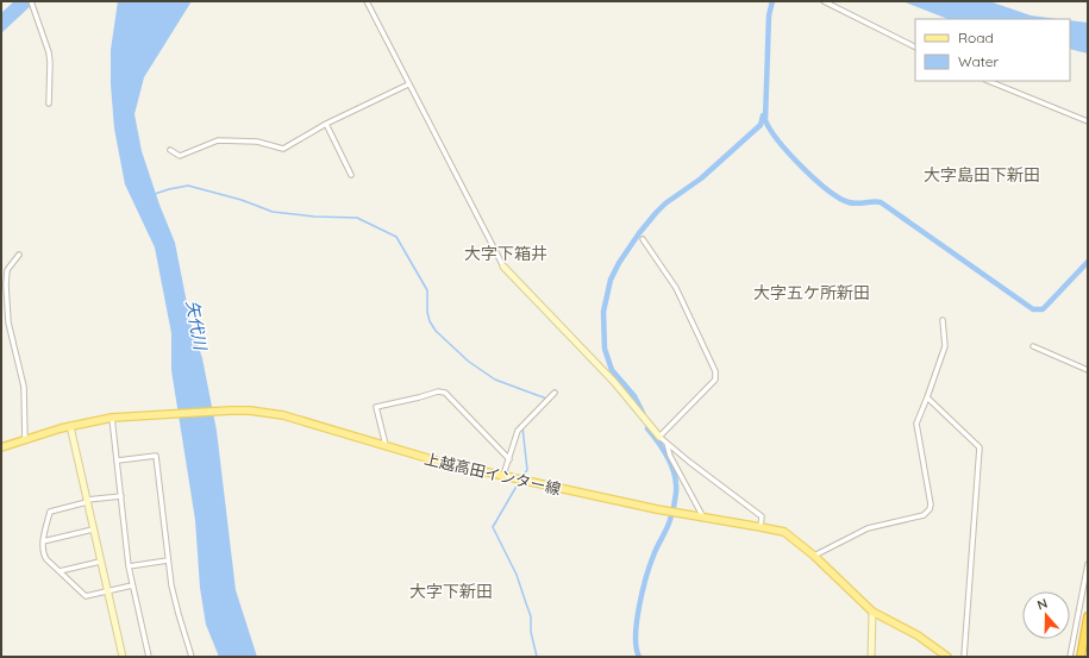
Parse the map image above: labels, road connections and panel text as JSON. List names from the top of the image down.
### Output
{
  "streets": {
    "main road": ["上越高田インター線"]
  },
  "districts": [
    "大字島田下新田",
    "大字下箱井",
    "大字五ケ所新田",
    "大字下新田"
  ],
  "water": ["矢代川"],
  "legend": ["Road", "Water"],
  "north": "top"
}
